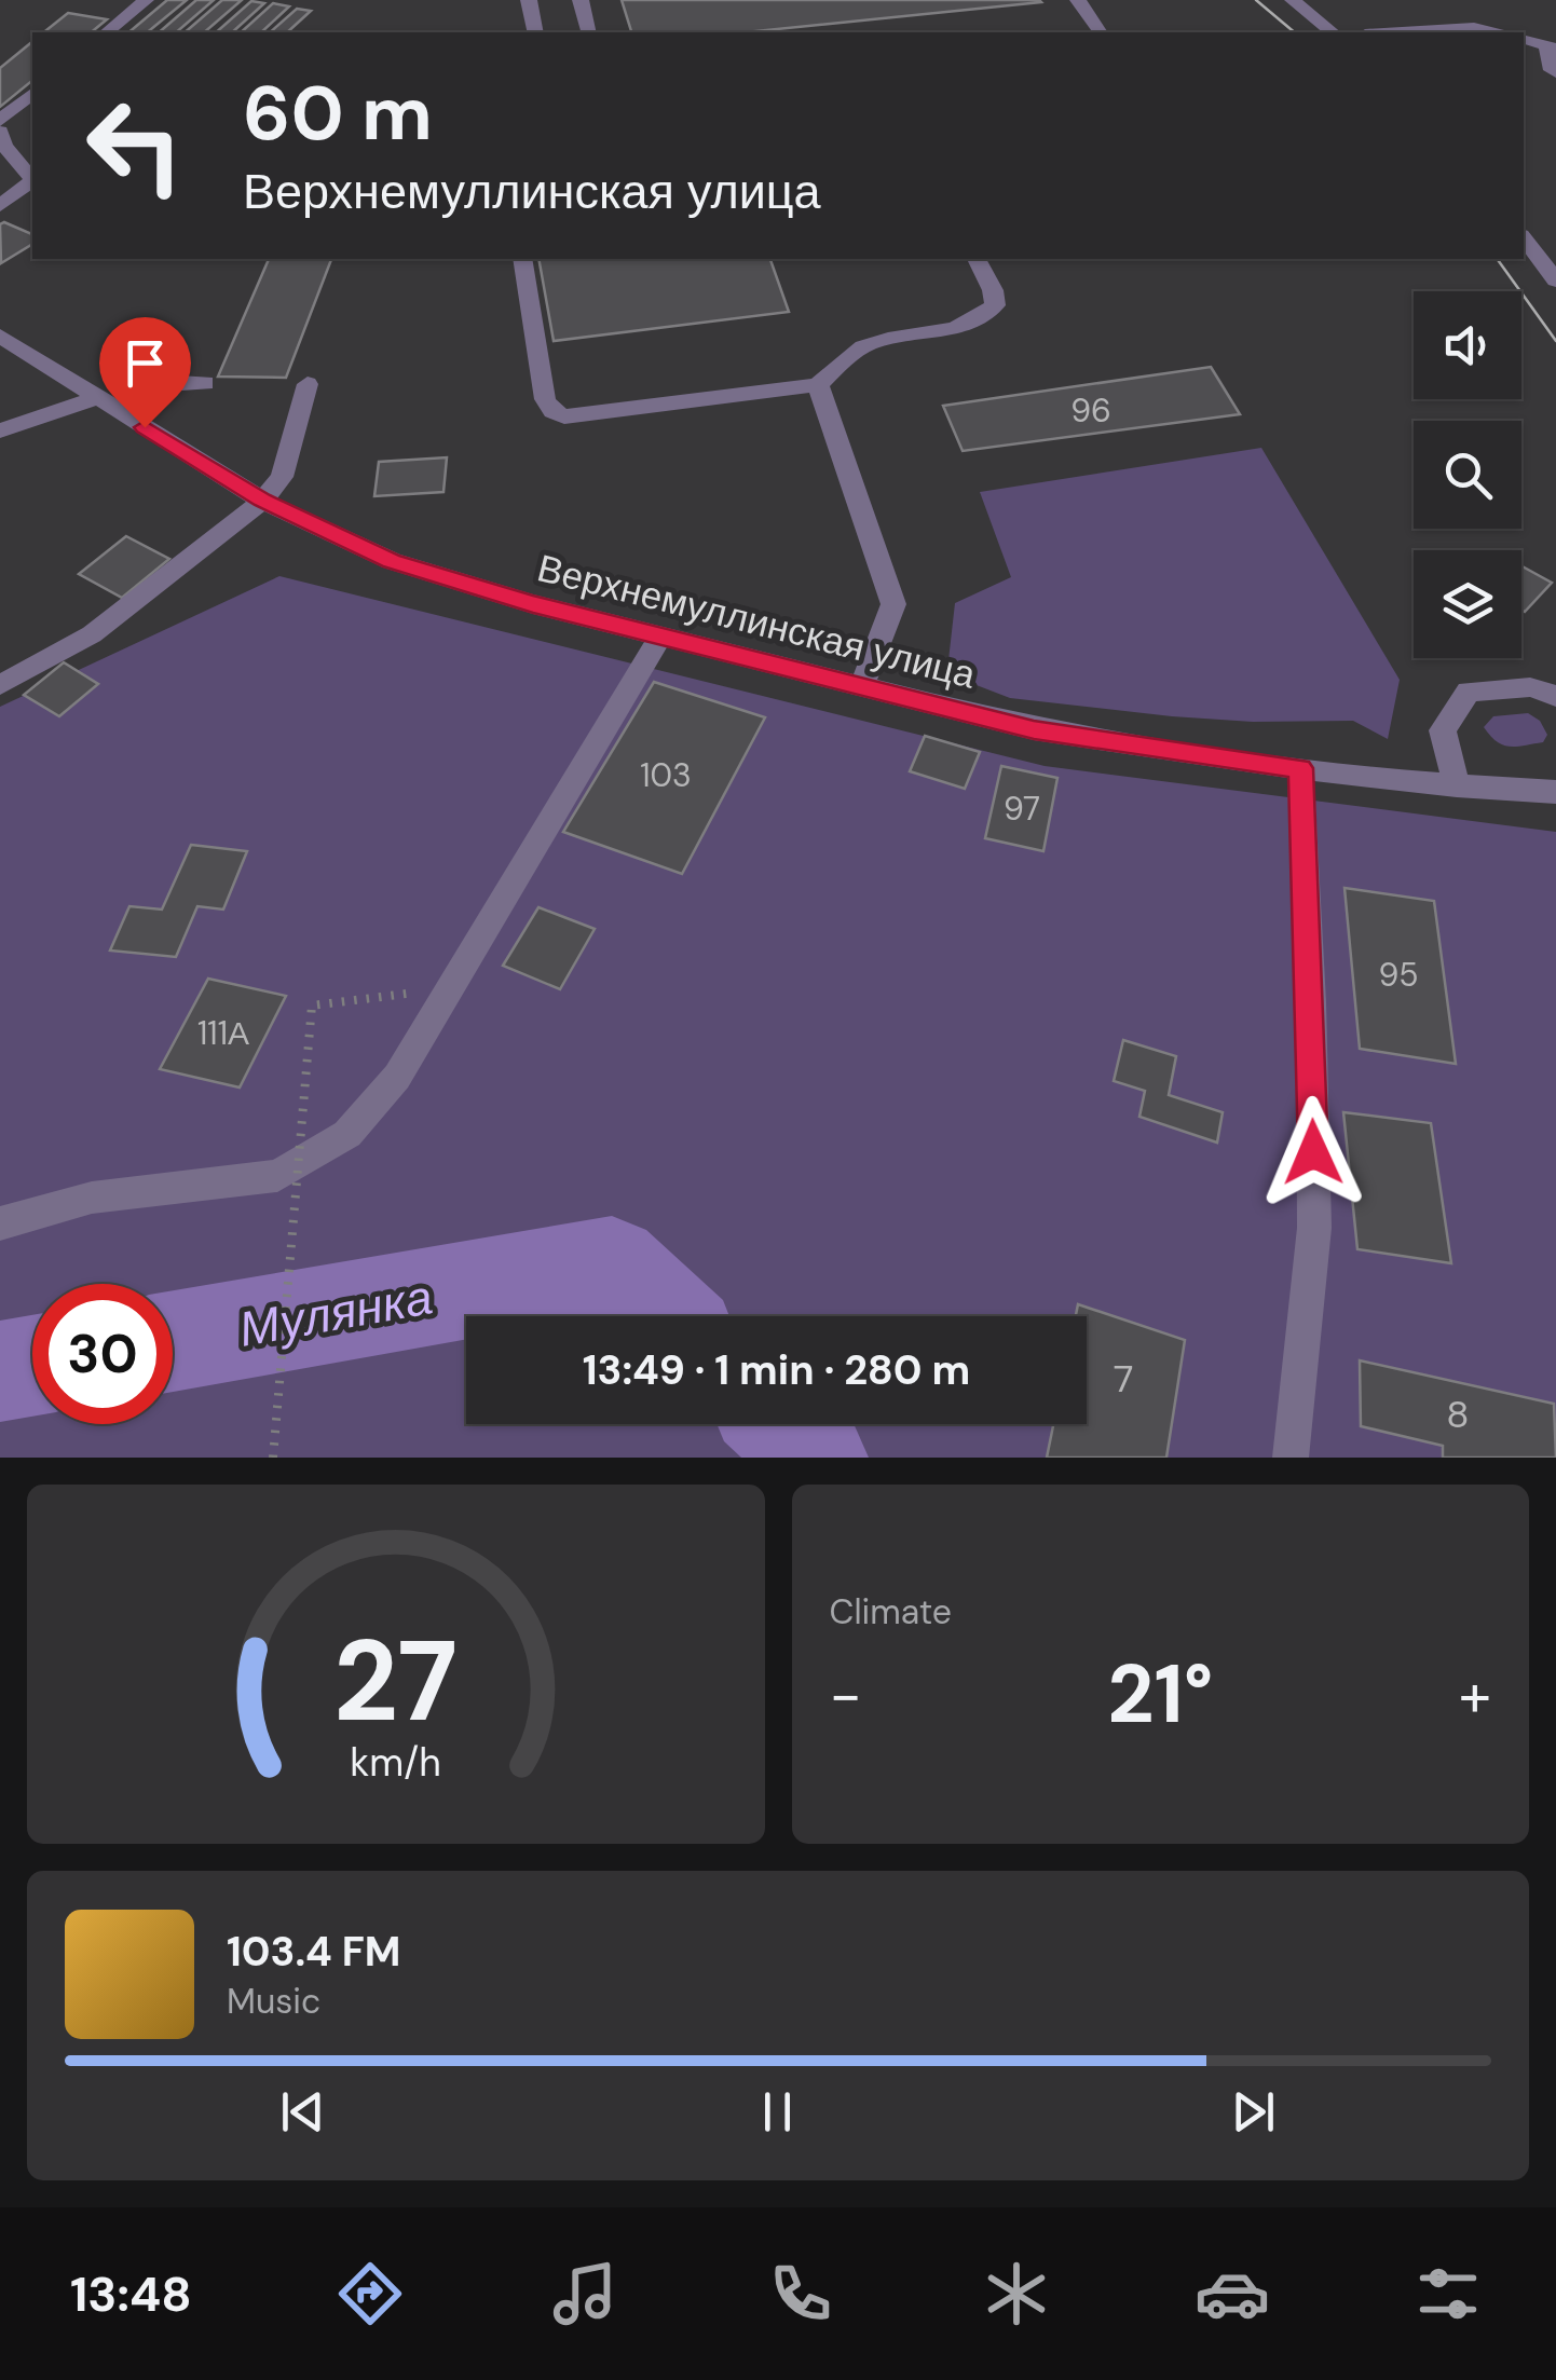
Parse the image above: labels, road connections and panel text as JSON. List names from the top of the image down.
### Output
{
  "streets": {
    "street": ["Верхнемуллинская улица"]
  },
  "water": ["Мулянка"],
  "house_numbers": [
    "96",
    "103",
    "97",
    "95",
    "111А",
    "7",
    "8"
  ],
  "page": {
    "turn": ["60 m", "Верхнемуллинская улица"],
    "limit": "30",
    "trip": "13:49 · 1 min · 280 m",
    "tile": "Climate",
    "heat": ["−", "21°", "+"],
    "song": ["103.4 FM", "Music"],
    "tabs": "13:48",
    "gauge": ["27", "km/h"]
  }
}
